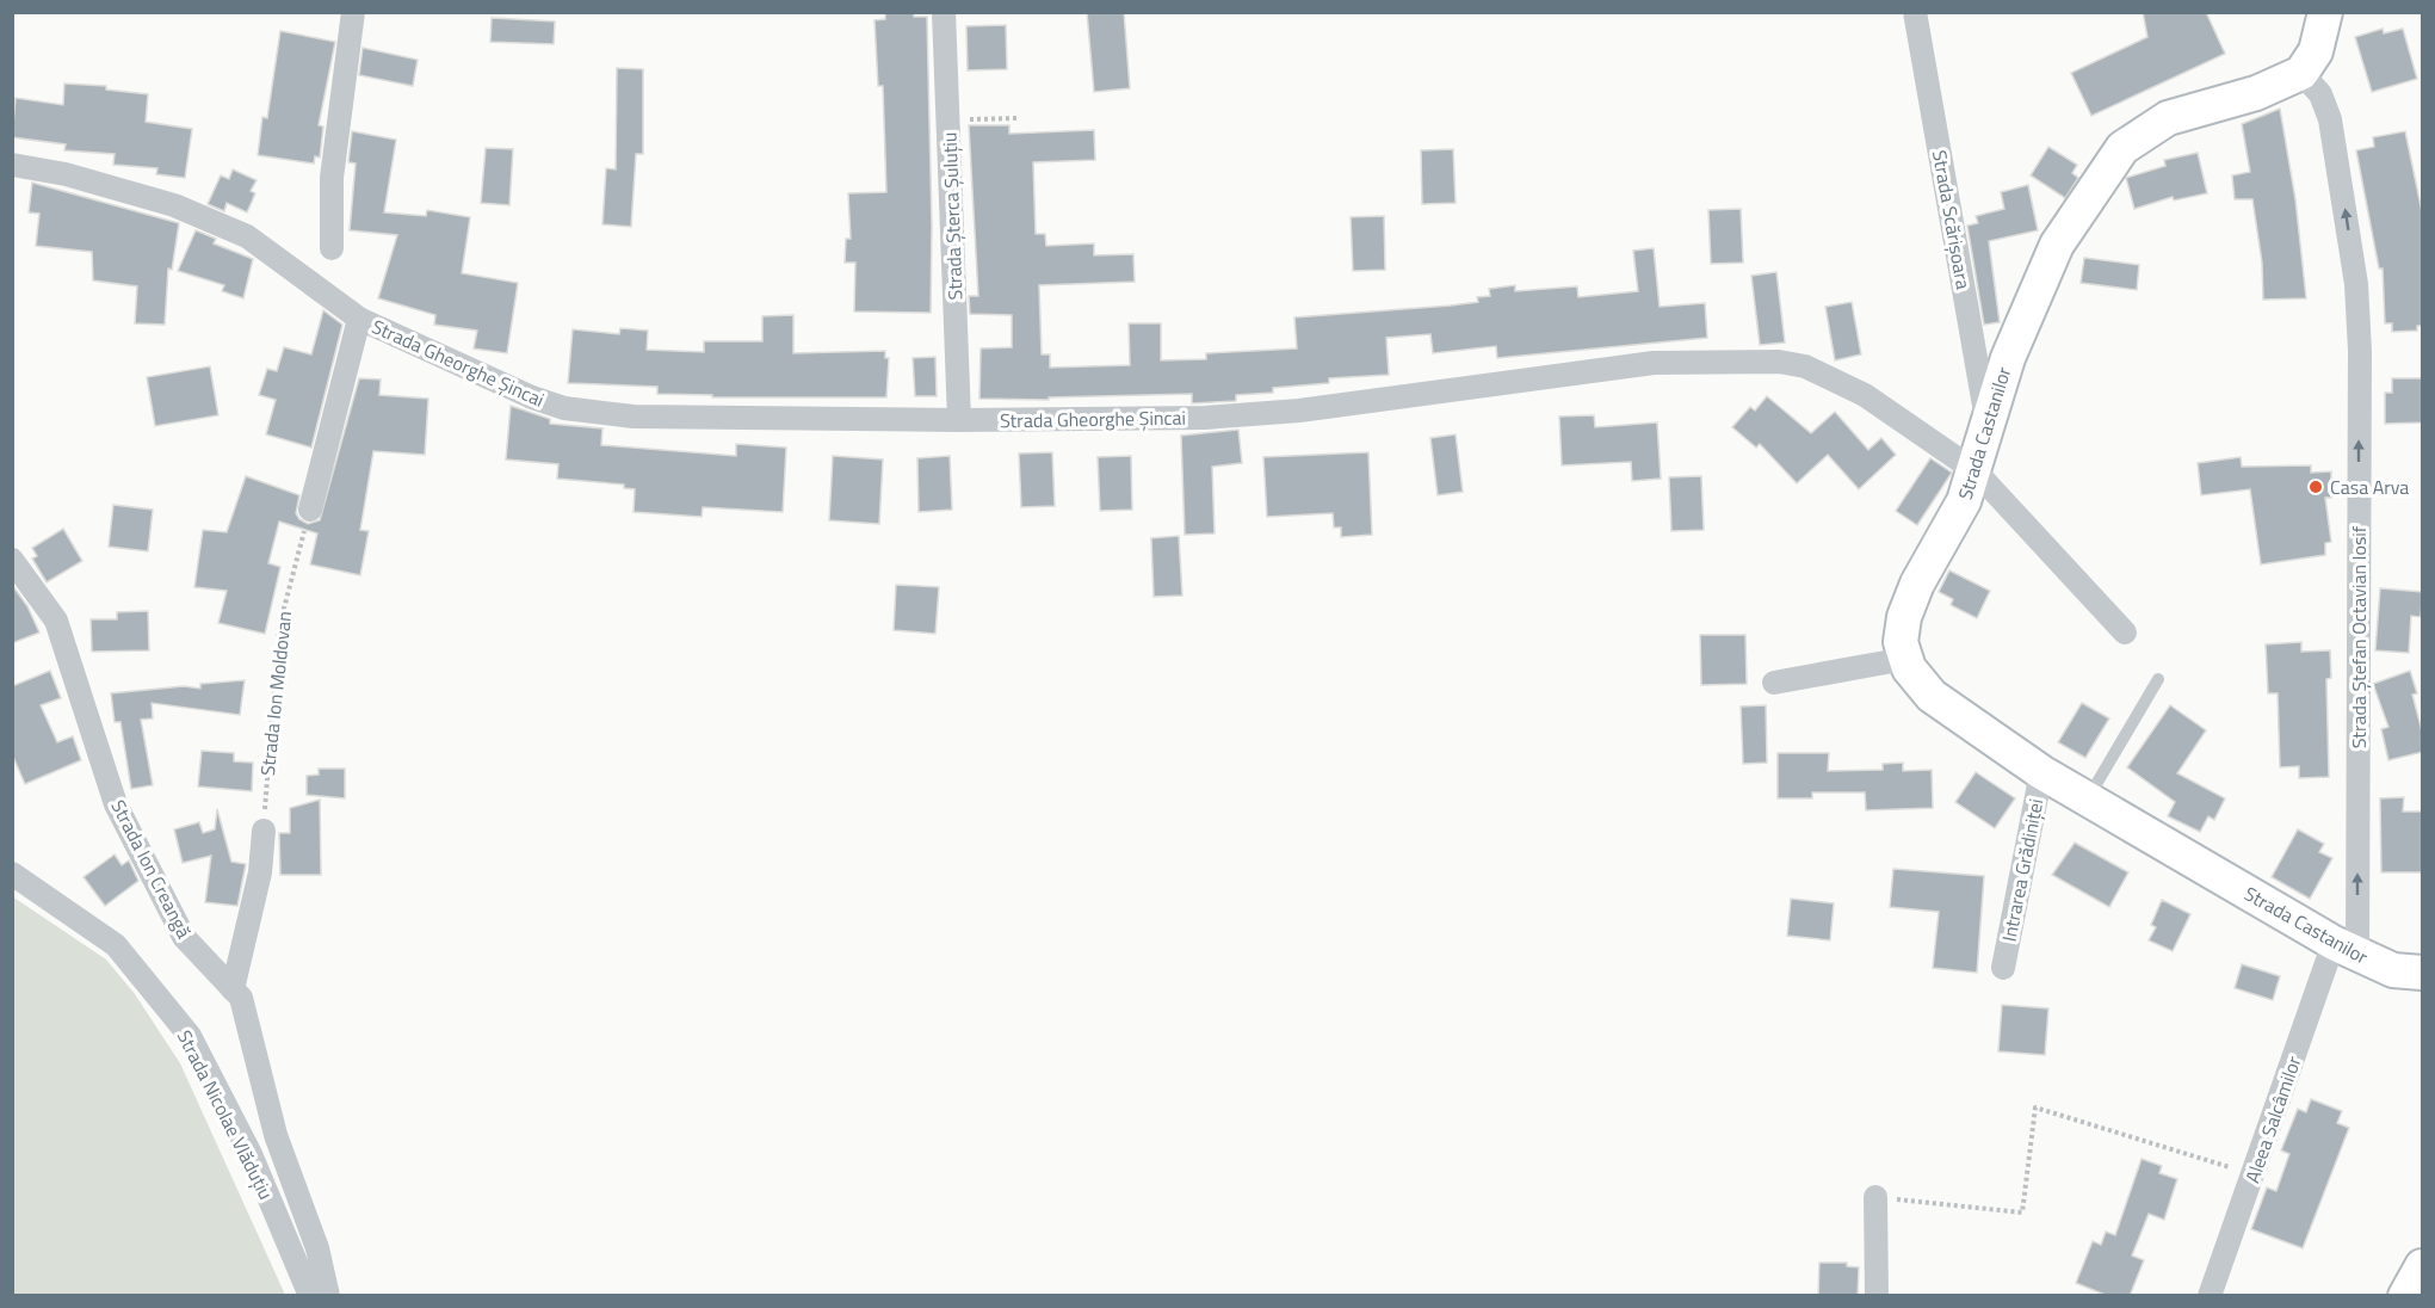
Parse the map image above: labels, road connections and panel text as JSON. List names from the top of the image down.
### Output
{
  "streets": {
    "street": [
      "Strada Șterca Șuluțiu",
      "Strada Scărișoara",
      "Strada Gheorghe Șincai",
      "Strada Castanilor",
      "Strada Ștefan Octavian Iosif",
      "Strada Ion Creangă",
      "Intrarea Grădiniței",
      "Strada Nicolae Vlăduțiu",
      "Aleea Salcâmilor"
    ],
    "path": ["Strada Ion Moldovan"]
  },
  "crossings": [
    ["Strada Șterca Șuluțiu", "Strada Gheorghe Șincai"],
    ["Strada Scărișoara", "Strada Castanilor"],
    ["Strada Gheorghe Șincai", "Strada Castanilor"],
    ["Strada Castanilor", "Strada Ștefan Octavian Iosif"],
    ["Strada Castanilor", "Intrarea Grădiniței"],
    ["Strada Castanilor", "Aleea Salcâmilor"],
    ["Strada Ștefan Octavian Iosif", "Aleea Salcâmilor"]
  ],
  "one_way": ["Strada Ștefan Octavian Iosif"],
  "places": ["Casa Arva"]
}
